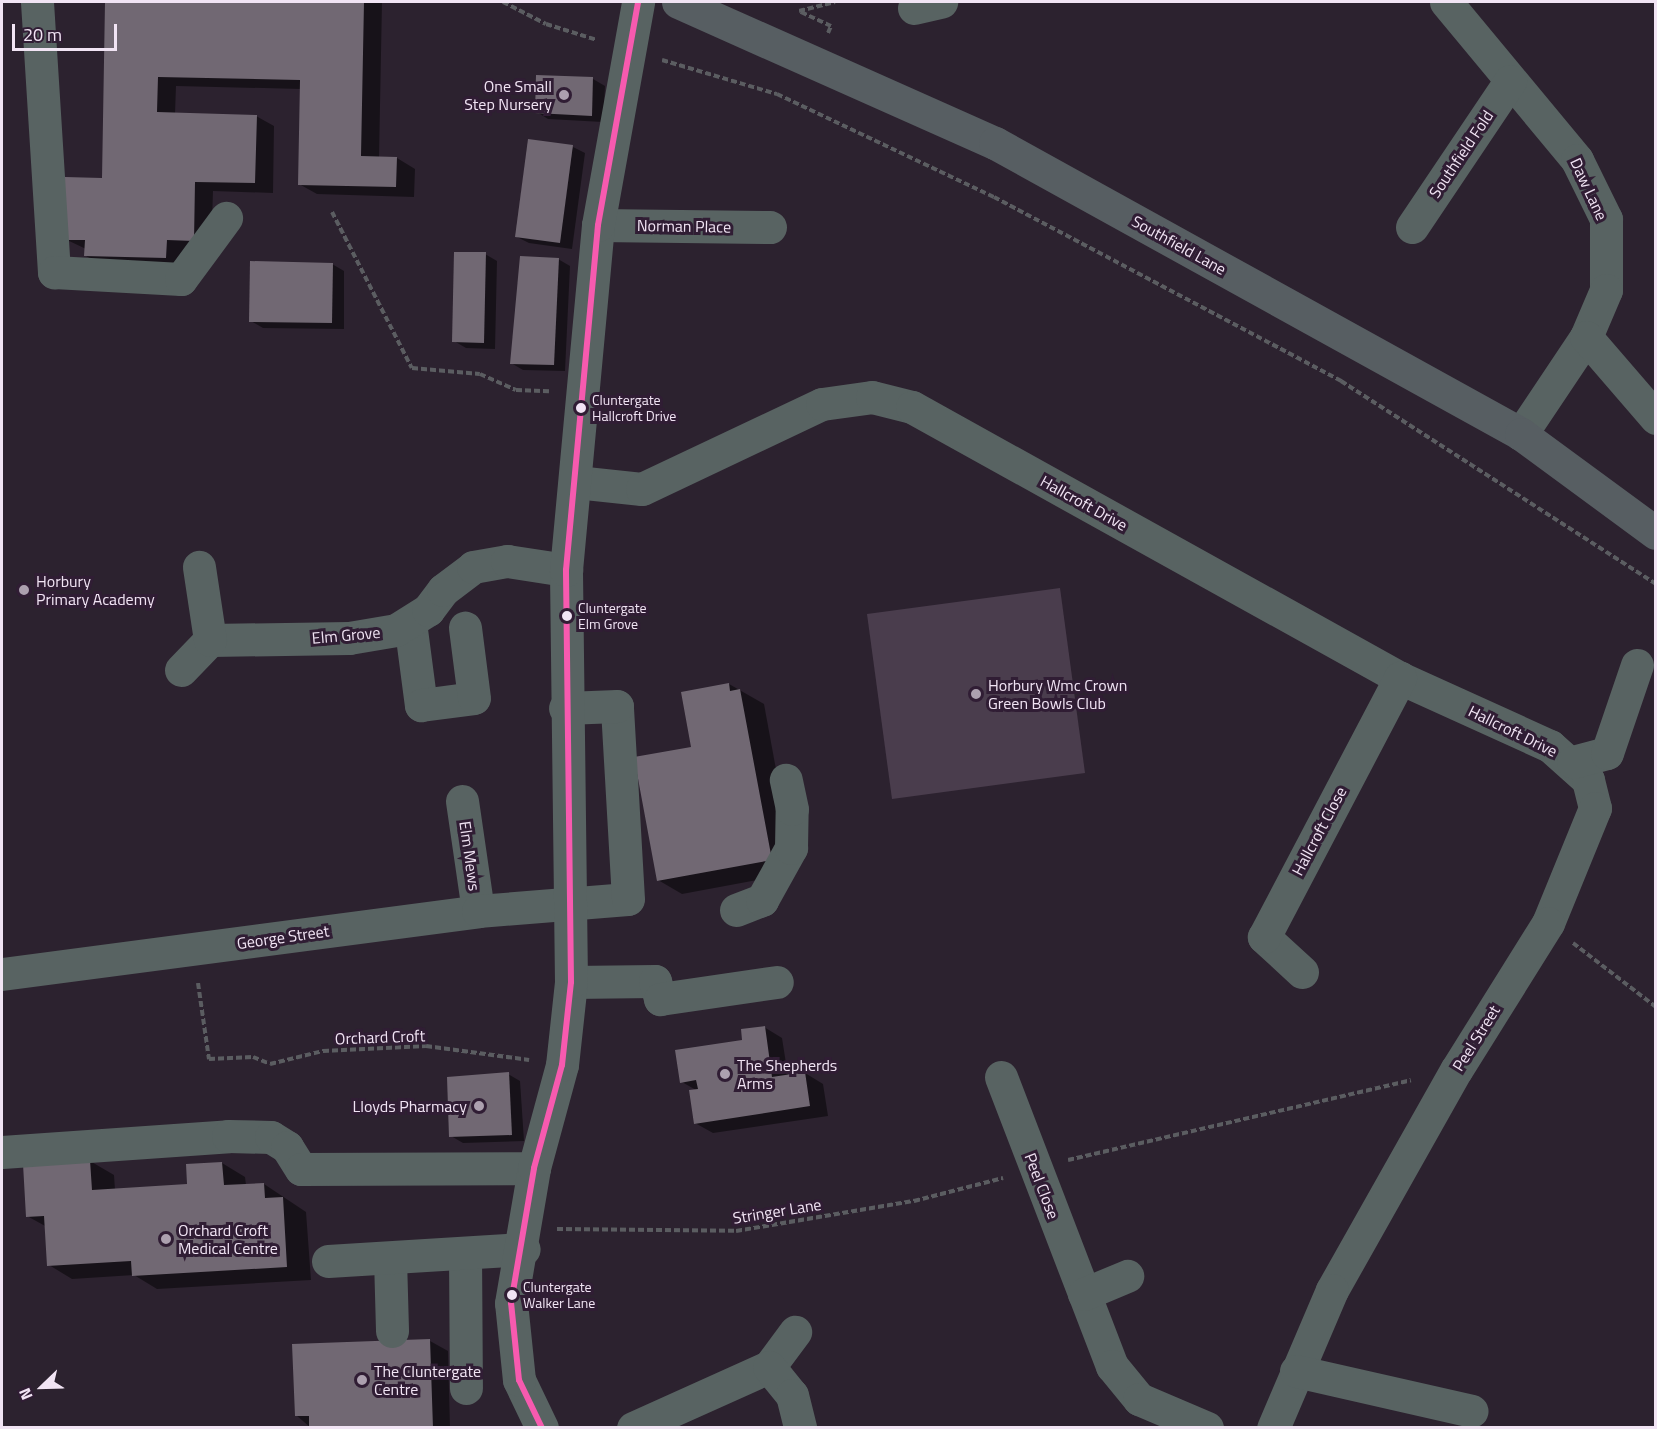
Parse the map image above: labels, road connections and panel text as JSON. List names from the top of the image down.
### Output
{
  "streets": {
    "highway": ["Southfield Lane"],
    "street": [
      "Southfield Fold",
      "Daw Lane",
      "Norman Place",
      "Hallcroft Drive",
      "Elm Grove",
      "Hallcroft Close",
      "Elm Mews",
      "George Street",
      "Peel Street",
      "Peel Close"
    ],
    "path": ["Orchard Croft", "Stringer Lane"]
  },
  "crossings": [
    ["Southfield Fold", "Daw Lane"],
    ["Daw Lane", "Southfield Lane"],
    ["Hallcroft Drive", "Hallcroft Close"],
    ["Hallcroft Drive", "Peel Street"],
    ["Elm Mews", "George Street"],
    ["George Street", "Orchard Croft"],
    ["Peel Street", "Stringer Lane"],
    ["Peel Close", "Stringer Lane"]
  ],
  "places": [
    "One Small Step Nursery",
    "Cluntergate Hallcroft Drive",
    "Horbury Primary Academy",
    "Cluntergate Elm Grove",
    "Horbury Wmc Crown Green Bowls Club",
    "The Shepherds Arms",
    "Lloyds Pharmacy",
    "Orchard Croft Medical Centre",
    "Cluntergate Walker Lane",
    "The Cluntergate Centre"
  ],
  "scale_bar": "20 m",
  "north": "bottom left"
}
